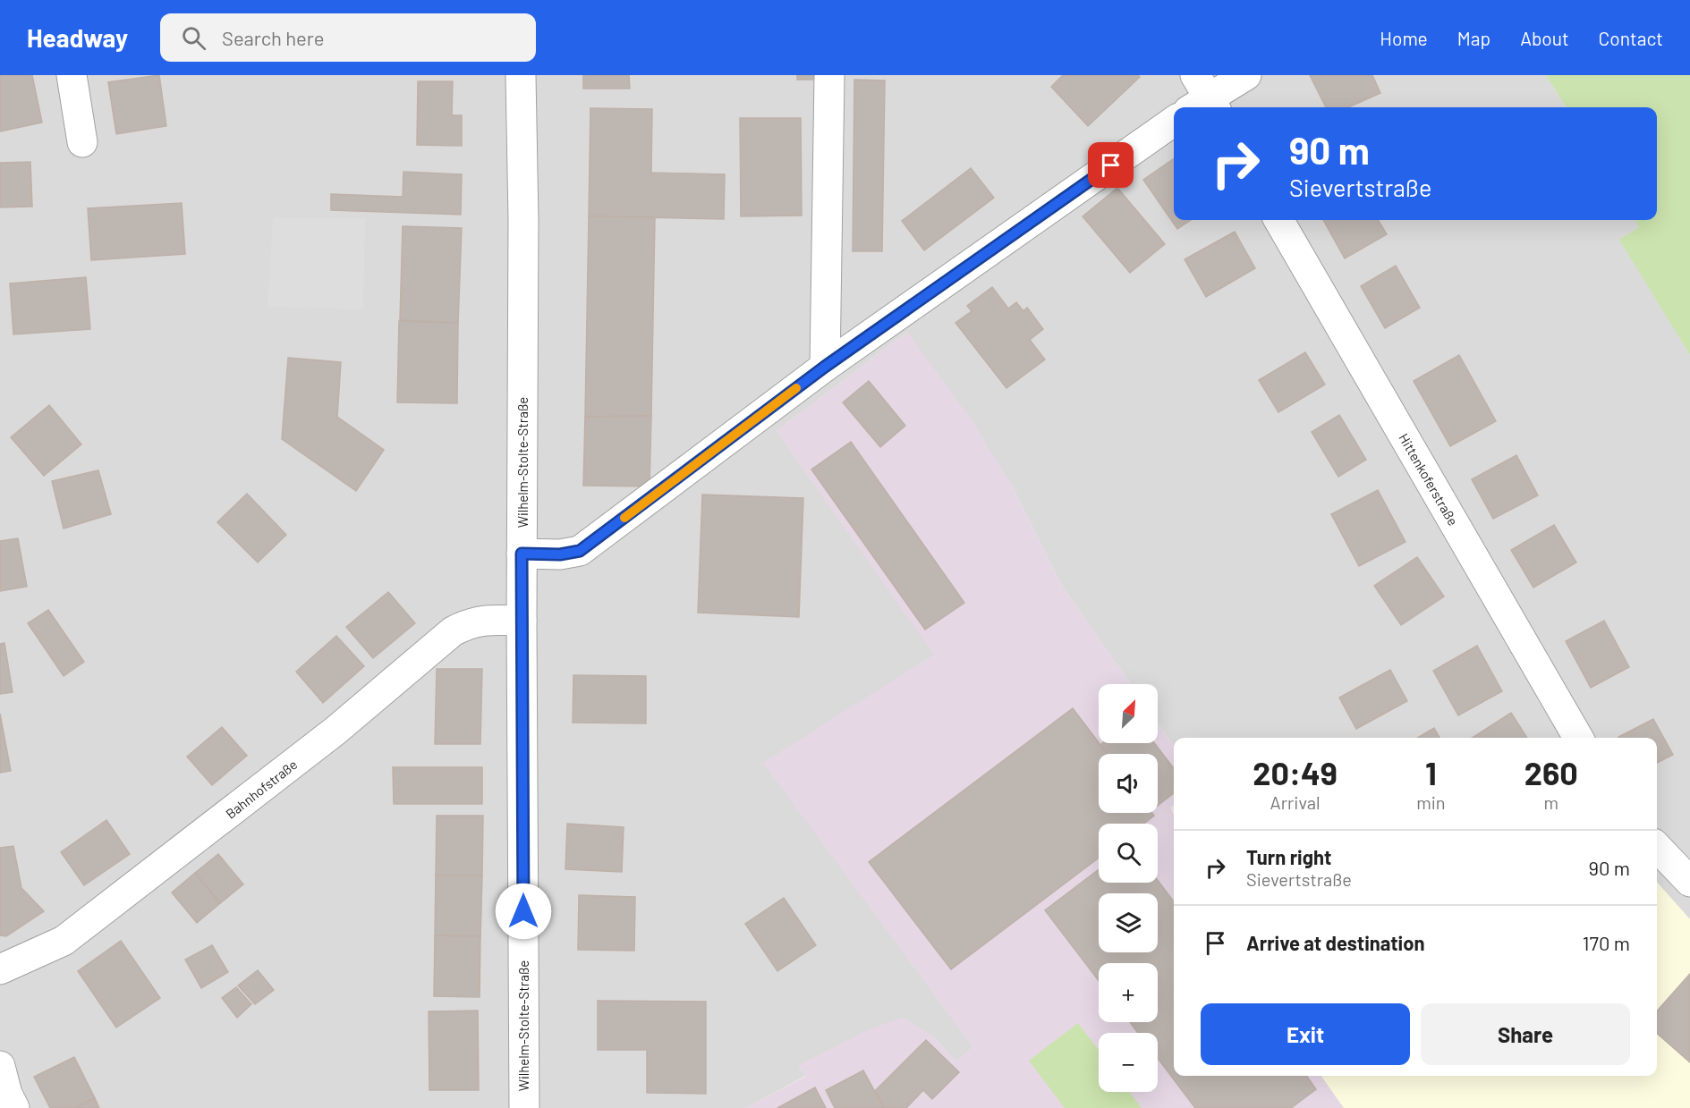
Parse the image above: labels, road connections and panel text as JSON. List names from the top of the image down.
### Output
{
  "streets": {
    "street": ["Wilhelm-Stolte-Straße", "Hittenkoferstraße", "Bahnhofstraße"]
  },
  "crossings": [
    ["Wilhelm-Stolte-Straße", "Bahnhofstraße"]
  ],
  "north": "top right",
  "page": {
    "header": "Headway",
    "search": "Search here",
    "nav": [
      "Home",
      "Map",
      "About",
      "Contact"
    ],
    "turn": ["90 m", "Sievertstraße"],
    "map_buttons": ["+", "−"],
    "eta": [
      "20:49",
      "Arrival",
      "1",
      "min",
      "260",
      "m"
    ],
    "list": [
      {
        "name": "Turn right",
        "note": "Sievertstraße",
        "value": "90 m"
      },
      {
        "name": "Arrive at destination",
        "value": "170 m"
      }
    ],
    "buttons": ["Exit", "Share"]
  }
}
